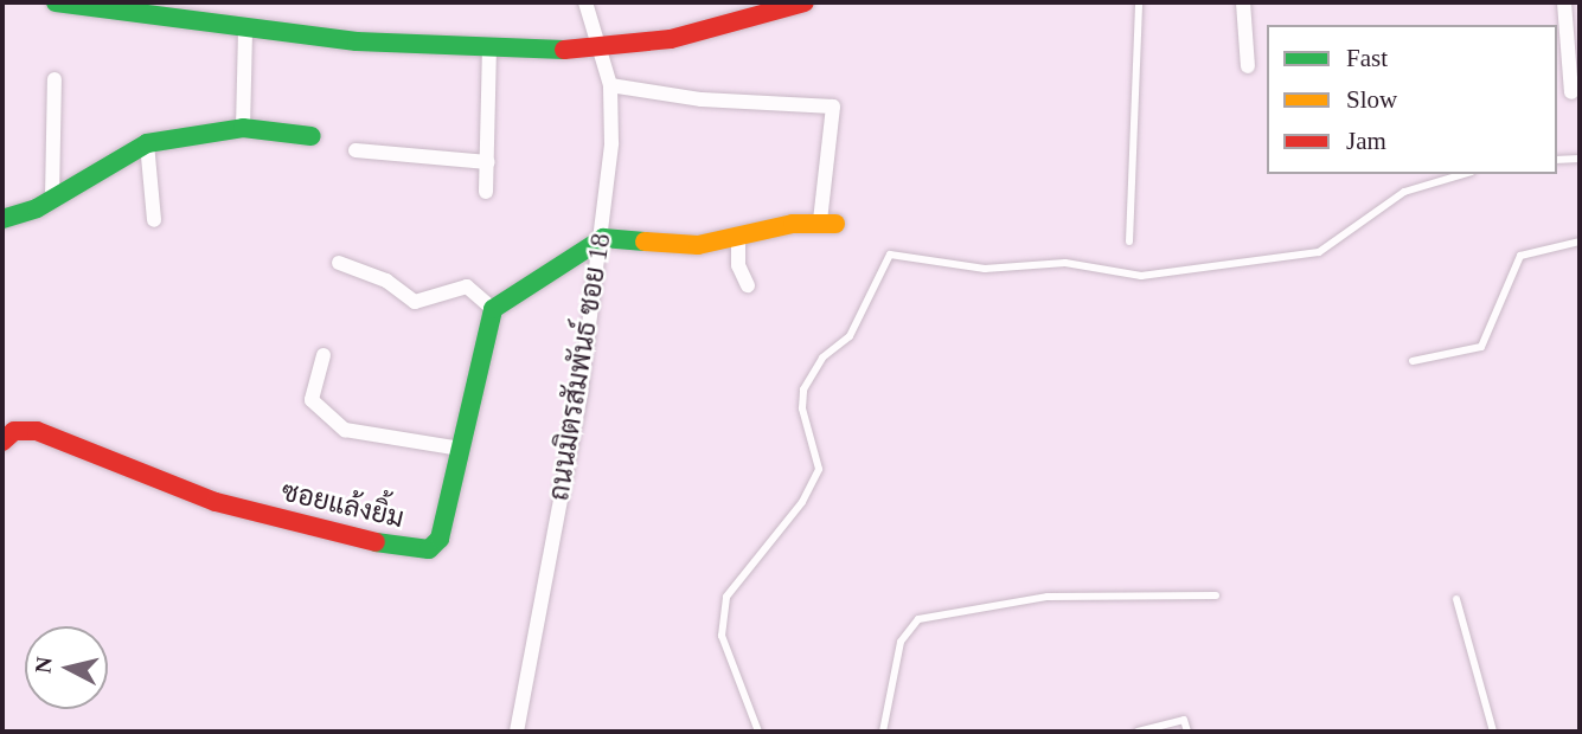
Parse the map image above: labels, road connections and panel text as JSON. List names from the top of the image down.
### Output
{
  "streets": {
    "street": ["ถนนมิตรสัมพันธ์ ซอย 18", "ซอยแล้งยิ้ม"]
  },
  "legend": ["Fast", "Slow", "Jam"],
  "north": "left"
}
